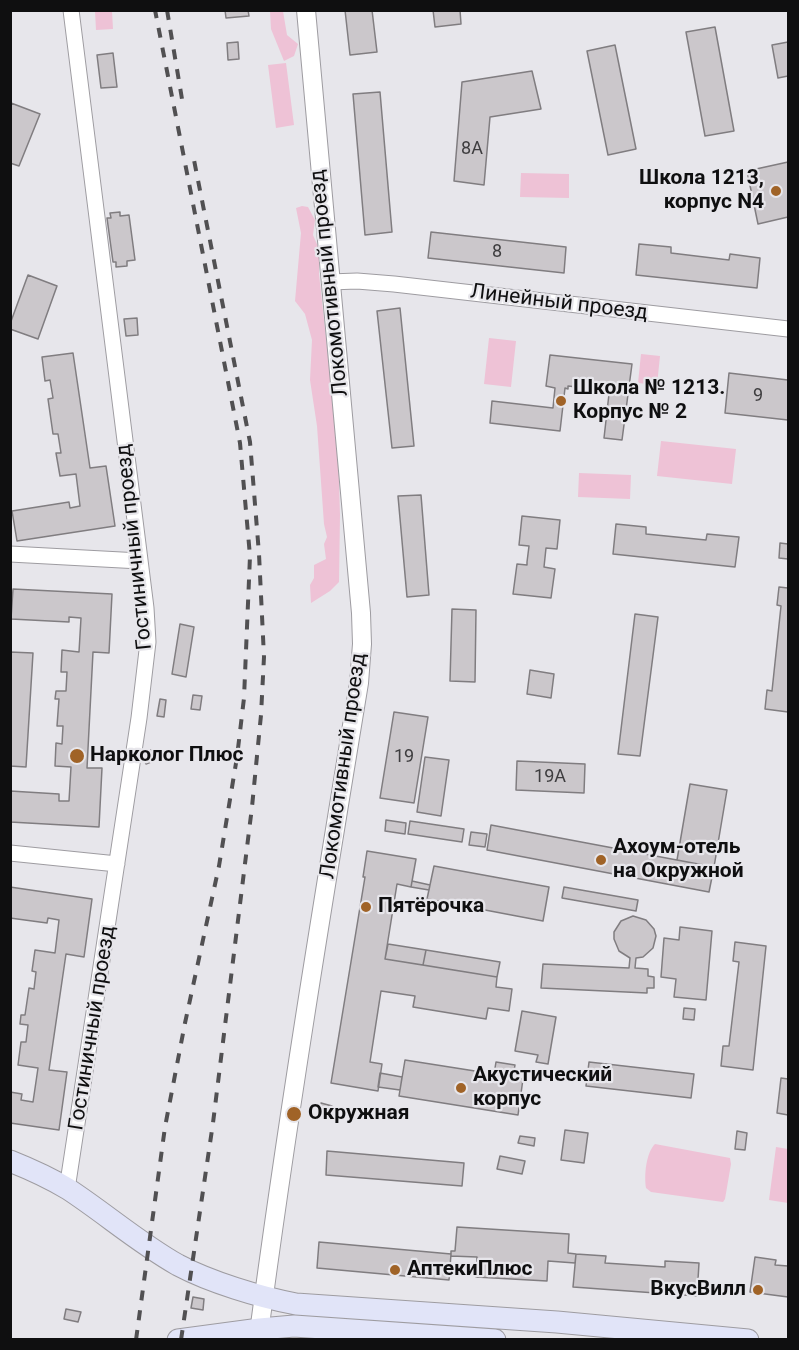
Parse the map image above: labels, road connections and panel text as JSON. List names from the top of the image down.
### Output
{
  "streets": {
    "street": ["Локомотивный проезд", "Линейный проезд", "Гостиничный проезд"]
  },
  "crossings": [
    ["Локомотивный проезд", "Линейный проезд"]
  ],
  "places": [
    "Школа 1213, корпус N4",
    "Школа № 1213. Корпус № 2",
    "Нарколог Плюс",
    "Ахоум-отель на Окружной",
    "Пятёрочка",
    "Акустический корпус",
    "Окружная",
    "АптекиПлюс",
    "ВкусВилл"
  ],
  "house_numbers": [
    "8А",
    "8",
    "9",
    "19",
    "19А"
  ]
}
